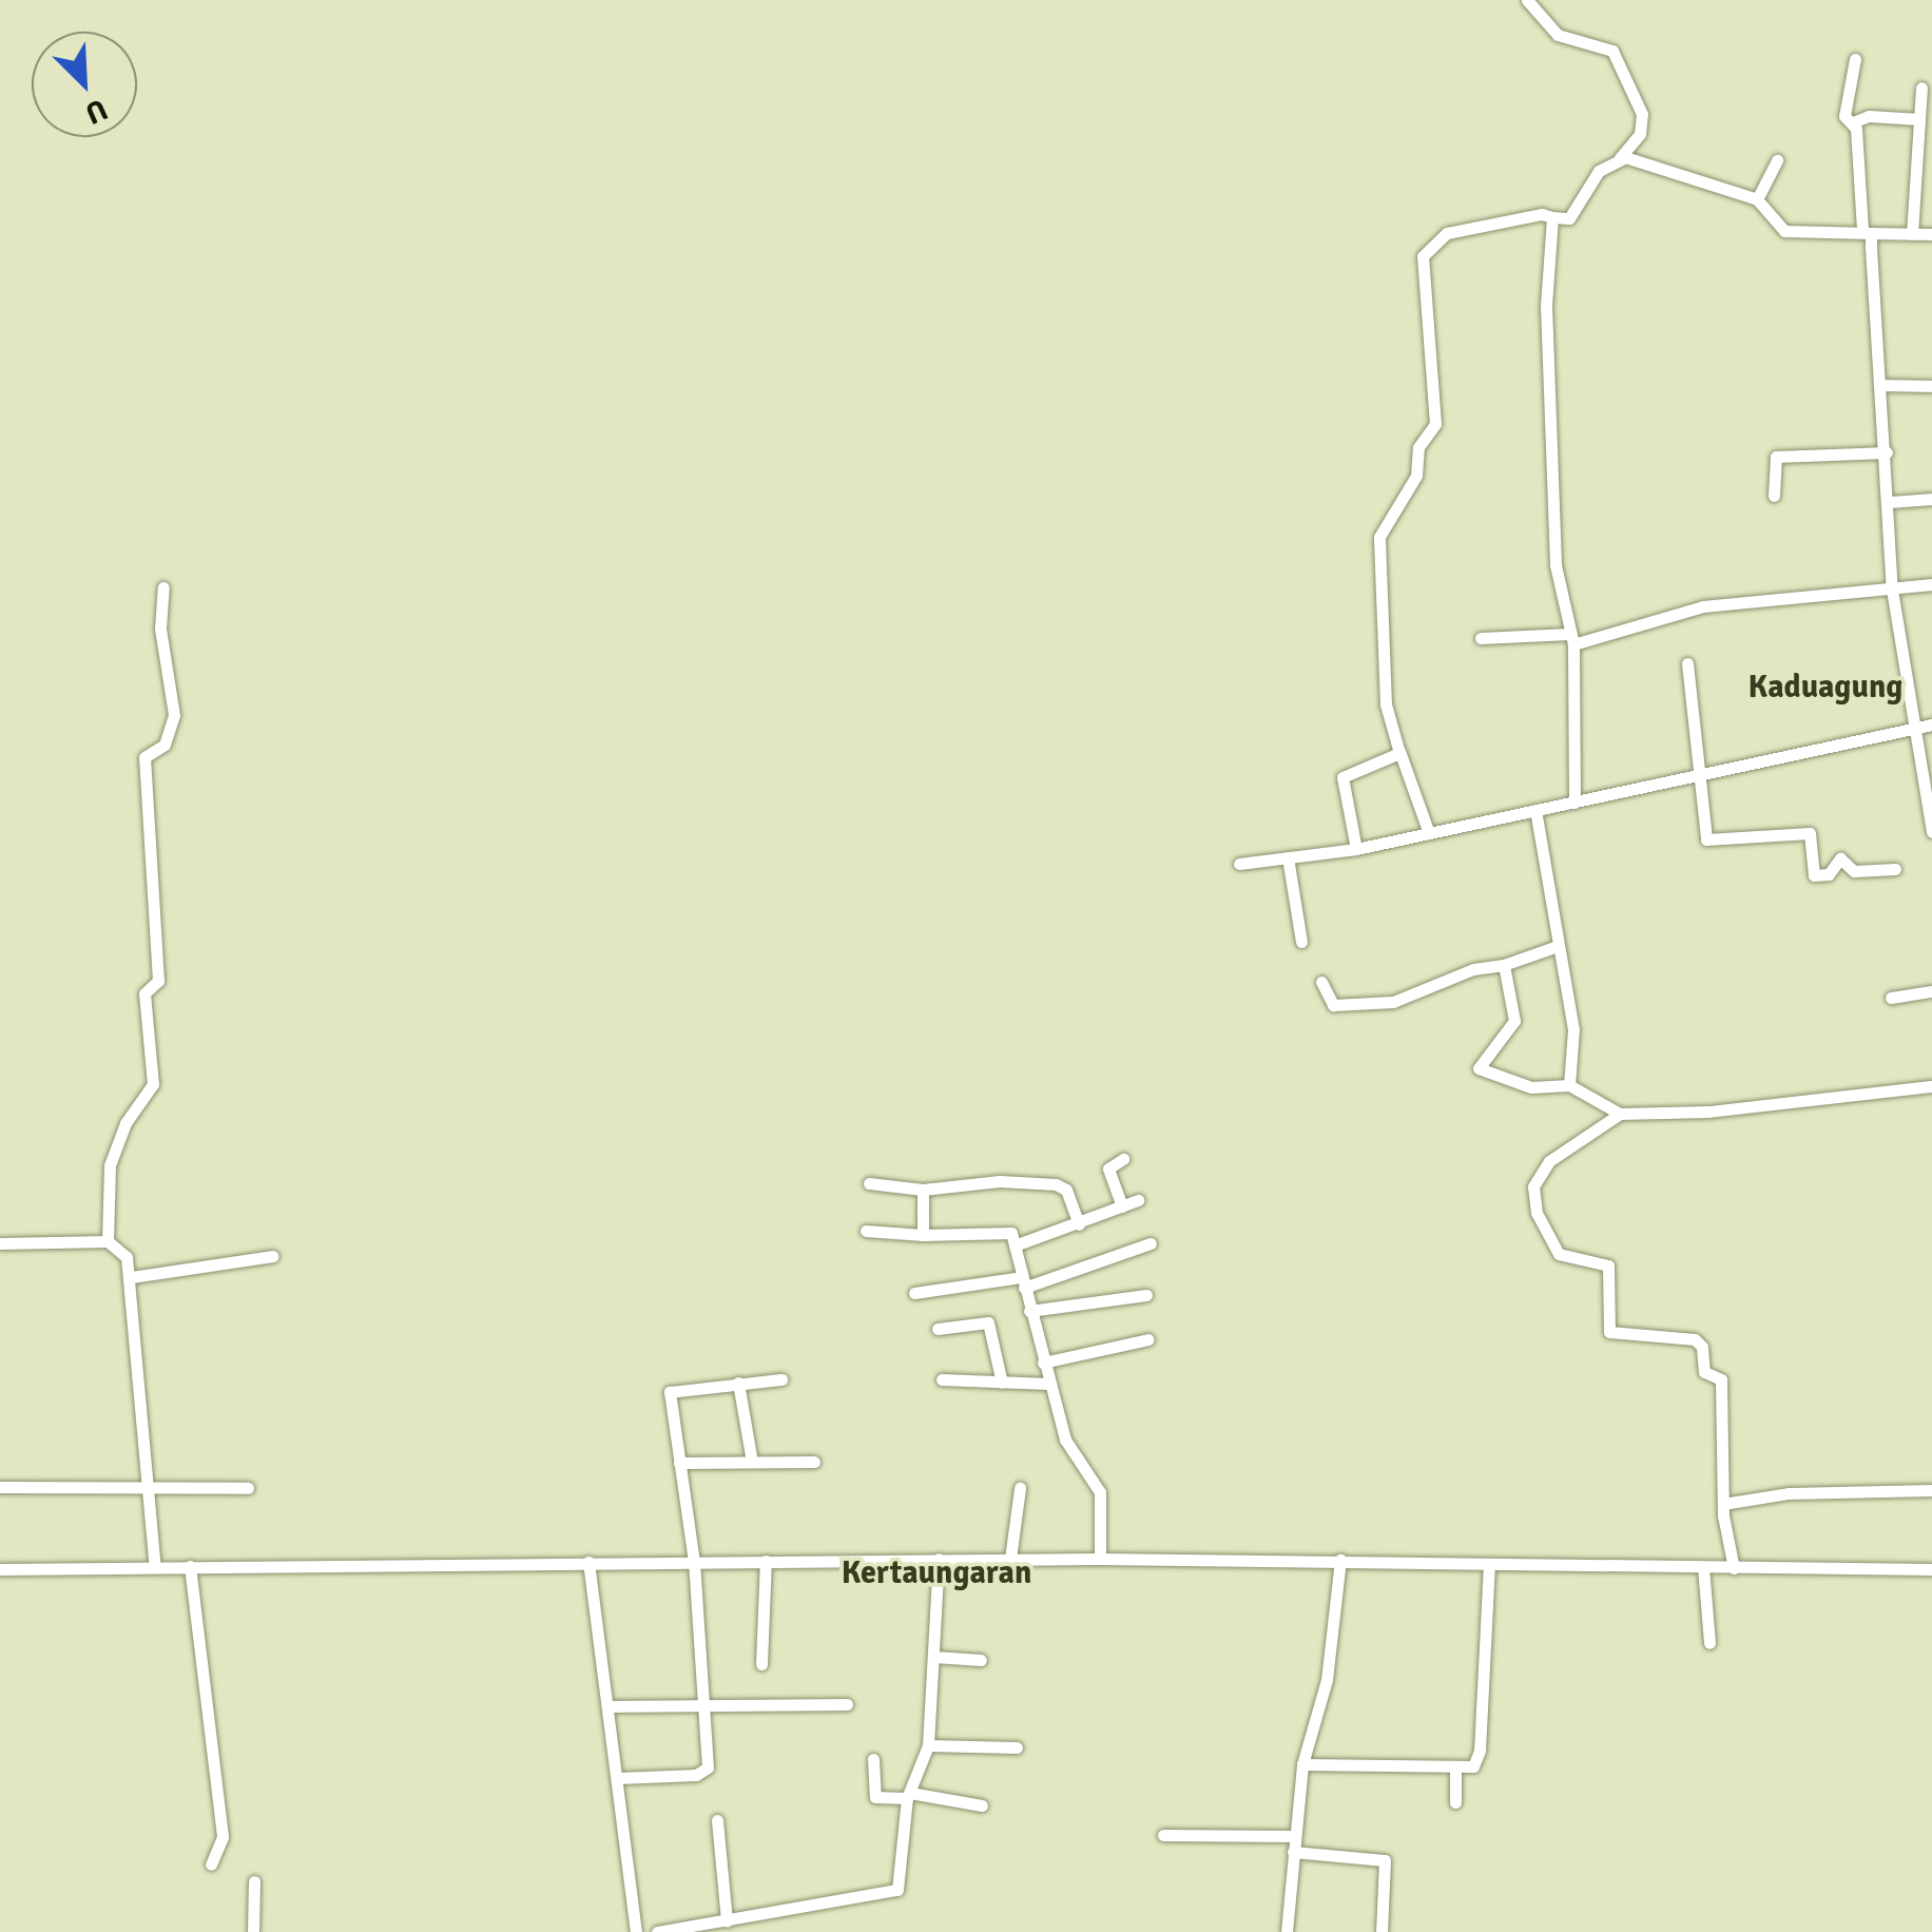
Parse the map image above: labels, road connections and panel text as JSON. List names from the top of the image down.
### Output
{
  "districts": ["Kaduagung", "Kertaungaran"],
  "north": "bottom right"
}
